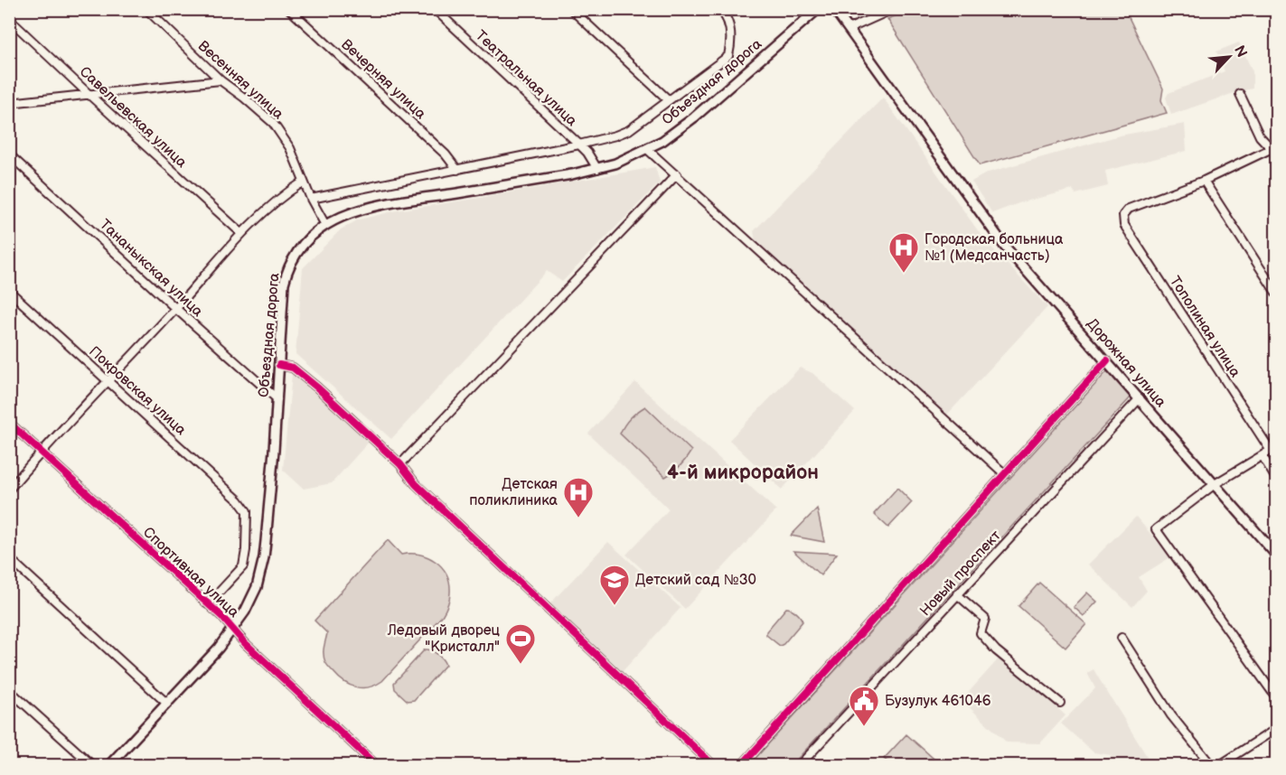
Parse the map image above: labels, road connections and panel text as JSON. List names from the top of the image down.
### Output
{
  "streets": {
    "main road": ["Объездная дорога", "Дорожная улица"],
    "street": [
      "Театральная улица",
      "Вечерняя улица",
      "Весенняя улица",
      "Савельевская улица",
      "Тананыкская улица",
      "Тополиная улица",
      "Покровская улица",
      "Спортивная улица",
      "Новый проспект"
    ]
  },
  "crossings": [
    ["Театральная улица", "Объездная дорога"],
    ["Весенняя улица", "Объездная дорога"],
    ["Объездная дорога", "Тананыкская улица"],
    ["Объездная дорога", "Спортивная улица"],
    ["Дорожная улица", "Новый проспект"],
    ["Покровская улица", "Спортивная улица"]
  ],
  "districts": ["4-й микрорайон"],
  "places": {
    "hospital": ["Городская больница №1 (Медсанчасть)", "Детская поликлиника"],
    "school or university": ["Детский сад №30"],
    "sports": ["Ледовый дворец \"Кристалл\""],
    "public building": ["Бузулук 461046"]
  },
  "north": "top right"
}
